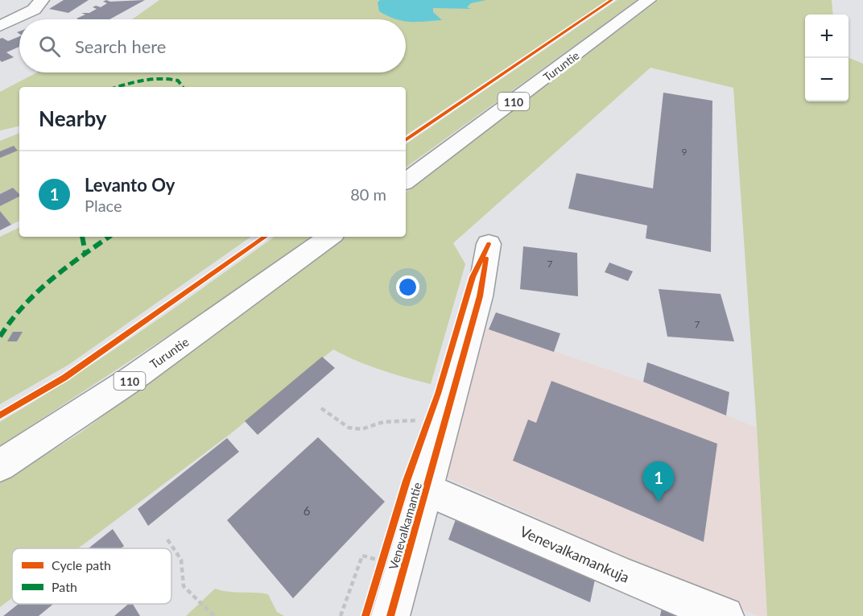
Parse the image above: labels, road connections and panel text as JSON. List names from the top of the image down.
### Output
{
  "streets": {
    "main road": [
      "Turuntie",
      "110",
      "Venevalkamantie",
      "Venevalkamankuja"
    ]
  },
  "crossings": [
    ["Venevalkamantie", "Venevalkamankuja"]
  ],
  "house_numbers": [
    "9",
    "7",
    "7",
    "6"
  ],
  "legend": ["Cycle path", "Path"],
  "page": {
    "map_buttons": ["+", "−"],
    "search": "Search here",
    "heading": "Nearby",
    "list": [
      {
        "mark": "1",
        "name": "Levanto Oy",
        "note": "Place",
        "value": "80 m"
      }
    ],
    "pins": "1"
  }
}
